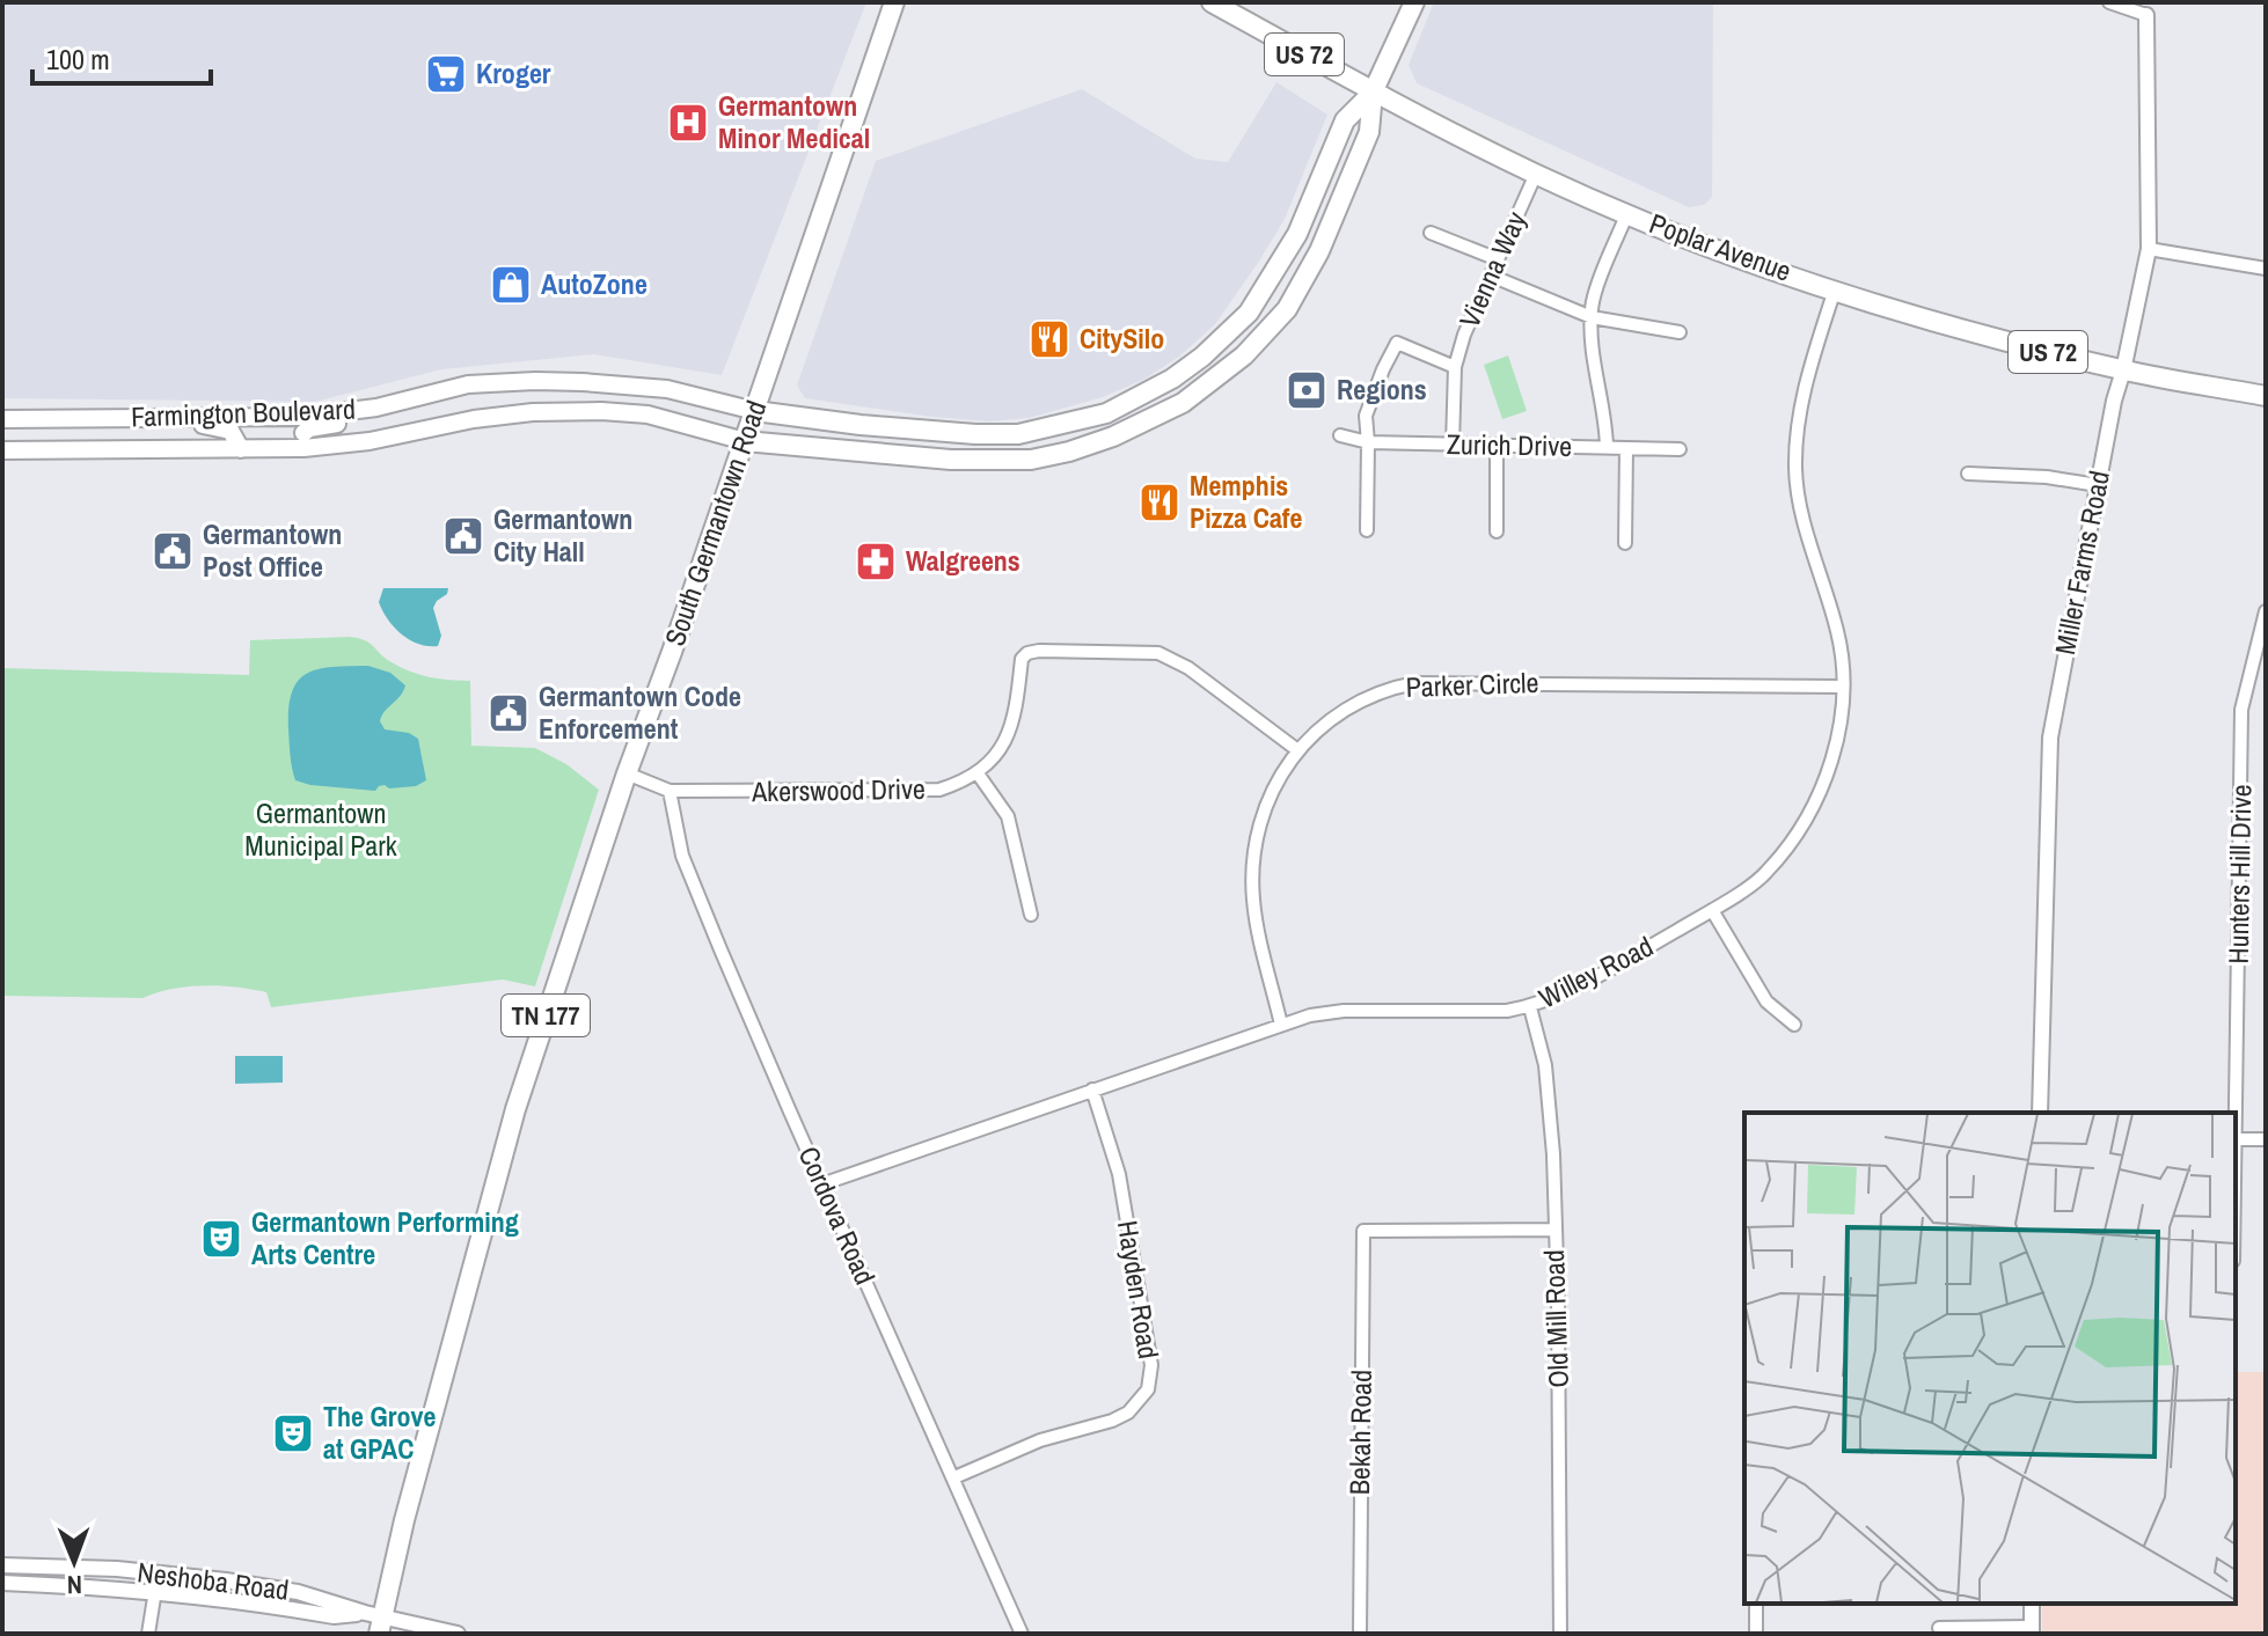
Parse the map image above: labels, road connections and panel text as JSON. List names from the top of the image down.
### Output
{
  "streets": {
    "main road": [
      "US 72",
      "Poplar Avenue",
      "Farmington Boulevard",
      "South Germantown Road",
      "TN 177"
    ],
    "street": [
      "Vienna Way",
      "Zurich Drive",
      "Miller Farms Road",
      "Parker Circle",
      "Akerswood Drive",
      "Hunters Hill Drive",
      "Willey Road",
      "Cordova Road",
      "Hayden Road",
      "Old Mill Road",
      "Bekah Road",
      "Neshoba Road"
    ]
  },
  "crossings": [
    ["Poplar Avenue", "Vienna Way"],
    ["Poplar Avenue", "Miller Farms Road"],
    ["Poplar Avenue", "Willey Road"],
    ["Vienna Way", "Zurich Drive"],
    ["Farmington Boulevard", "South Germantown Road"],
    ["South Germantown Road", "Akerswood Drive"],
    ["South Germantown Road", "Neshoba Road"],
    ["Parker Circle", "Akerswood Drive"],
    ["Parker Circle", "Willey Road"],
    ["Akerswood Drive", "Cordova Road"],
    ["Willey Road", "Cordova Road"],
    ["Willey Road", "Hayden Road"],
    ["Willey Road", "Old Mill Road"],
    ["Cordova Road", "Hayden Road"],
    ["Old Mill Road", "Bekah Road"]
  ],
  "parks": ["Germantown Municipal Park"],
  "places": {
    "supermarket": ["Kroger"],
    "hospital": ["Germantown Minor Medical"],
    "shop": ["AutoZone"],
    "restaurant": ["CitySilo", "Memphis Pizza Cafe"],
    "bank": ["Regions"],
    "public building": ["Germantown City Hall", "Germantown Post Office", "Germantown Code Enforcement"],
    "pharmacy": ["Walgreens"],
    "theatre": ["Germantown Performing Arts Centre", "The Grove at GPAC"]
  },
  "scale_bar": "100 m",
  "north": "bottom"
}
